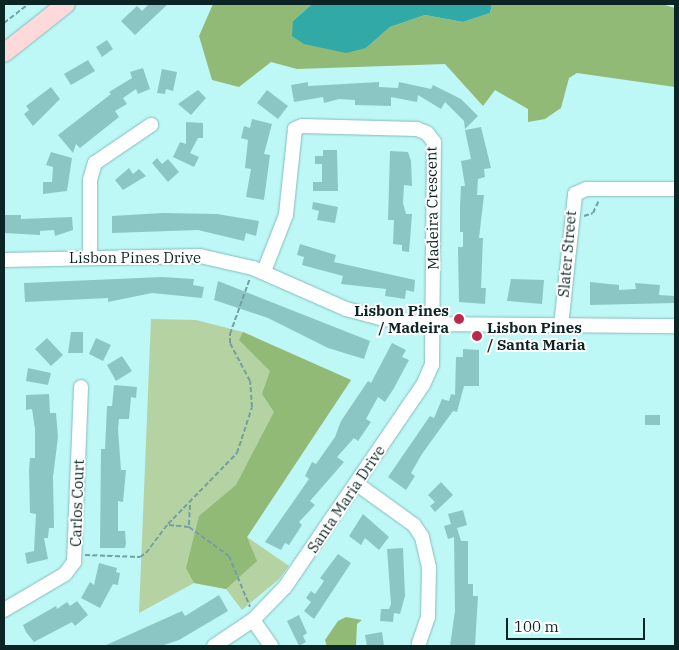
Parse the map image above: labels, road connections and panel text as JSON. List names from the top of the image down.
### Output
{
  "streets": {
    "street": [
      "Madeira Crescent",
      "Slater Street",
      "Lisbon Pines Drive",
      "Santa Maria Drive",
      "Carlos Court"
    ]
  },
  "crossings": [
    ["Madeira Crescent", "Lisbon Pines Drive"],
    ["Madeira Crescent", "Santa Maria Drive"],
    ["Slater Street", "Lisbon Pines Drive"],
    ["Lisbon Pines Drive", "Santa Maria Drive"]
  ],
  "places": ["Lisbon Pines / Madeira", "Lisbon Pines / Santa Maria"],
  "scale_bar": "100 m"
}
